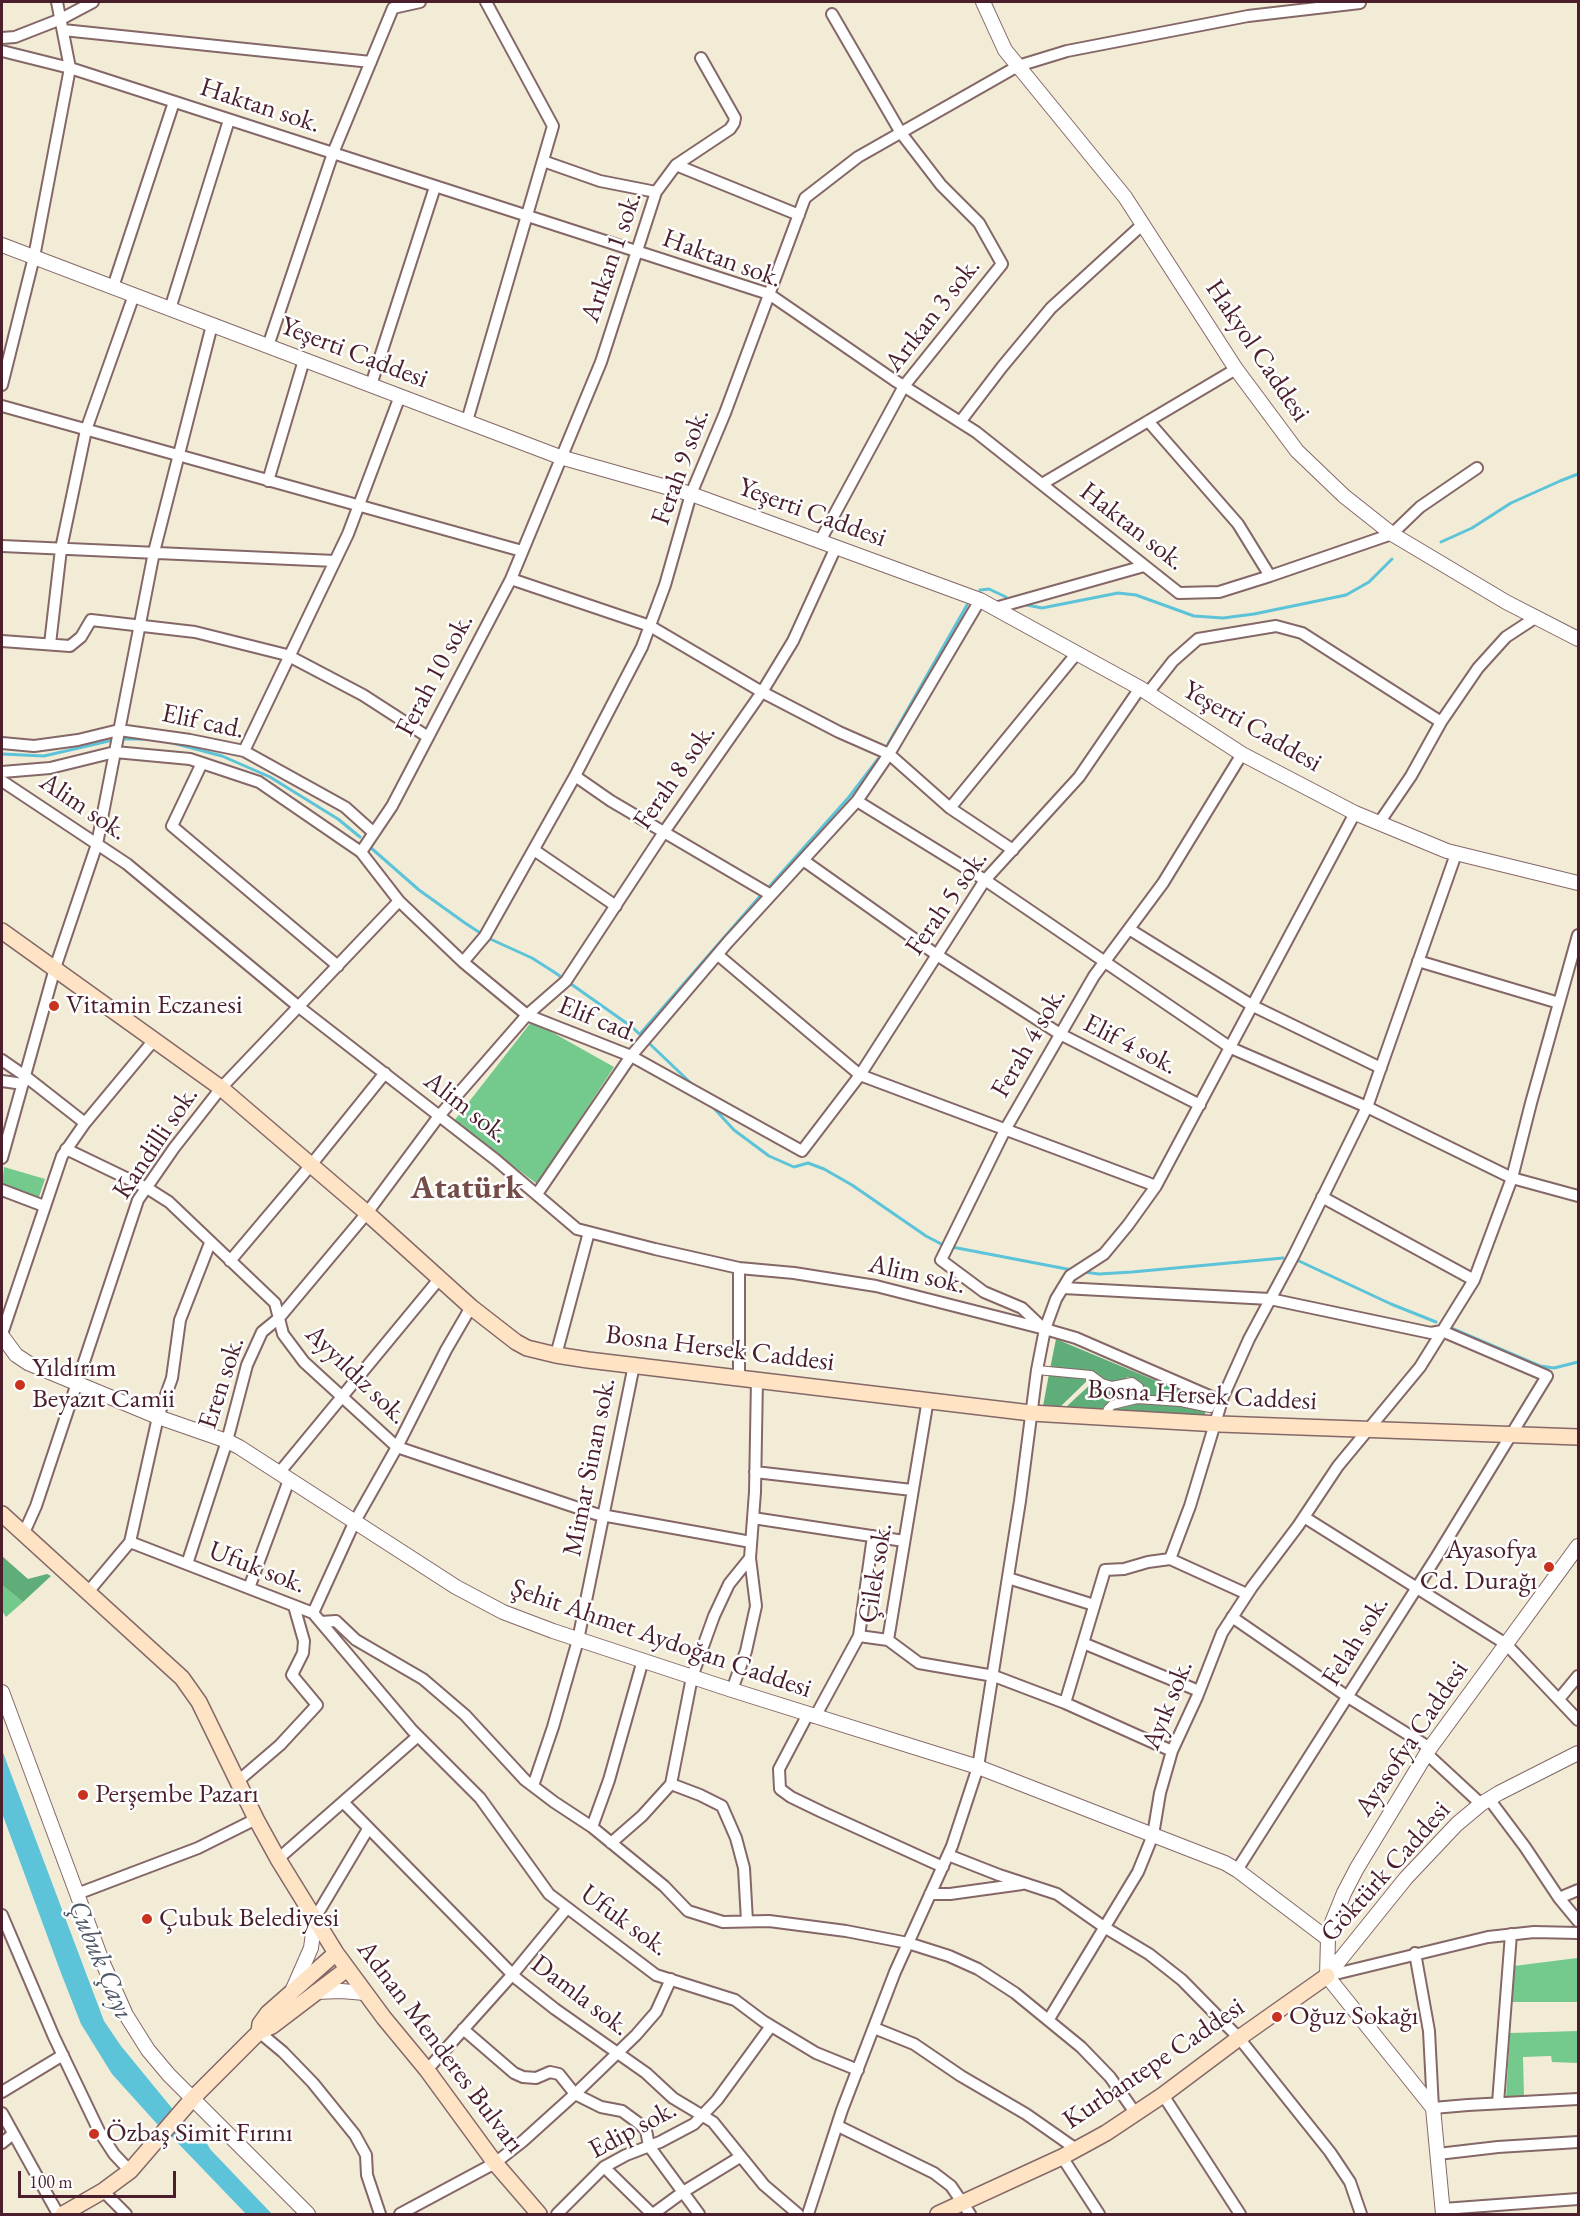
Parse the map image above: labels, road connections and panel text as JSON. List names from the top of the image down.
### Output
{
  "streets": {
    "main road": ["Bosna Hersek Caddesi", "Adnan Menderes Bulvarı", "Kurbantepe Caddesi"],
    "street": [
      "Haktan sok.",
      "Arıkan 1 sok.",
      "Arıkan 3 sok.",
      "Hakyol Caddesi",
      "Yeşerti Caddesi",
      "Ferah 9 sok.",
      "Ferah 10 sok.",
      "Elif cad.",
      "Ferah 8 sok.",
      "Alim sok.",
      "Ferah 5 sok.",
      "Ferah 4 sok.",
      "Elif 4 sok.",
      "Kandilli sok.",
      "Ayyıldız sok.",
      "Eren sok.",
      "Mimar Sinan sok.",
      "Ufuk sok.",
      "Çilek sok.",
      "Şehit Ahmet Aydoğan Caddesi",
      "Felah sok.",
      "Ayık sok.",
      "Ayasofya Caddesi",
      "Göktürk Caddesi",
      "Damla sok.",
      "Edip sok."
    ]
  },
  "crossings": [
    ["Haktan sok.", "Arıkan 1 sok."],
    ["Haktan sok.", "Arıkan 3 sok."],
    ["Haktan sok.", "Hakyol Caddesi"],
    ["Haktan sok.", "Ferah 9 sok."],
    ["Arıkan 1 sok.", "Yeşerti Caddesi"],
    ["Arıkan 1 sok.", "Ferah 10 sok."],
    ["Arıkan 3 sok.", "Yeşerti Caddesi"],
    ["Arıkan 3 sok.", "Ferah 9 sok."],
    ["Hakyol Caddesi", "Ferah 9 sok."],
    ["Yeşerti Caddesi", "Ferah 9 sok."],
    ["Yeşerti Caddesi", "Ferah 10 sok."],
    ["Yeşerti Caddesi", "Ferah 8 sok."],
    ["Yeşerti Caddesi", "Ferah 5 sok."],
    ["Yeşerti Caddesi", "Ferah 4 sok."],
    ["Ferah 9 sok.", "Elif cad."],
    ["Ferah 10 sok.", "Elif cad."],
    ["Elif cad.", "Ferah 8 sok."],
    ["Elif cad.", "Ferah 5 sok."],
    ["Elif cad.", "Kandilli sok."],
    ["Ferah 8 sok.", "Alim sok."],
    ["Ferah 8 sok.", "Eren sok."],
    ["Alim sok.", "Ferah 4 sok."],
    ["Alim sok.", "Kandilli sok."],
    ["Alim sok.", "Eren sok."],
    ["Ferah 5 sok.", "Elif 4 sok."],
    ["Ferah 4 sok.", "Elif 4 sok."],
    ["Kandilli sok.", "Bosna Hersek Caddesi"],
    ["Kandilli sok.", "Ayyıldız sok."],
    ["Kandilli sok.", "Şehit Ahmet Aydoğan Caddesi"],
    ["Kandilli sok.", "Adnan Menderes Bulvarı"],
    ["Bosna Hersek Caddesi", "Eren sok."],
    ["Bosna Hersek Caddesi", "Mimar Sinan sok."],
    ["Bosna Hersek Caddesi", "Çilek sok."],
    ["Bosna Hersek Caddesi", "Felah sok."],
    ["Bosna Hersek Caddesi", "Ayık sok."],
    ["Ayyıldız sok.", "Eren sok."],
    ["Ayyıldız sok.", "Mimar Sinan sok."],
    ["Eren sok.", "Ufuk sok."],
    ["Eren sok.", "Şehit Ahmet Aydoğan Caddesi"],
    ["Mimar Sinan sok.", "Şehit Ahmet Aydoğan Caddesi"],
    ["Ufuk sok.", "Edip sok."],
    ["Çilek sok.", "Ayık sok."],
    ["Şehit Ahmet Aydoğan Caddesi", "Felah sok."],
    ["Şehit Ahmet Aydoğan Caddesi", "Ayık sok."],
    ["Şehit Ahmet Aydoğan Caddesi", "Ayasofya Caddesi"],
    ["Felah sok.", "Ayık sok."],
    ["Ayasofya Caddesi", "Göktürk Caddesi"],
    ["Ayasofya Caddesi", "Kurbantepe Caddesi"],
    ["Göktürk Caddesi", "Kurbantepe Caddesi"],
    ["Damla sok.", "Edip sok."]
  ],
  "districts": ["Atatürk"],
  "water": ["Çubuk Çayı"],
  "places": [
    "Vitamin Eczanesi",
    "Yıldırım Beyazıt Camii",
    "Ayasofya Cd. Durağı",
    "Perşembe Pazarı",
    "Çubuk Belediyesi",
    "Oğuz Sokağı",
    "Özbaş Simit Fırını"
  ],
  "scale_bar": "100 m"
}
